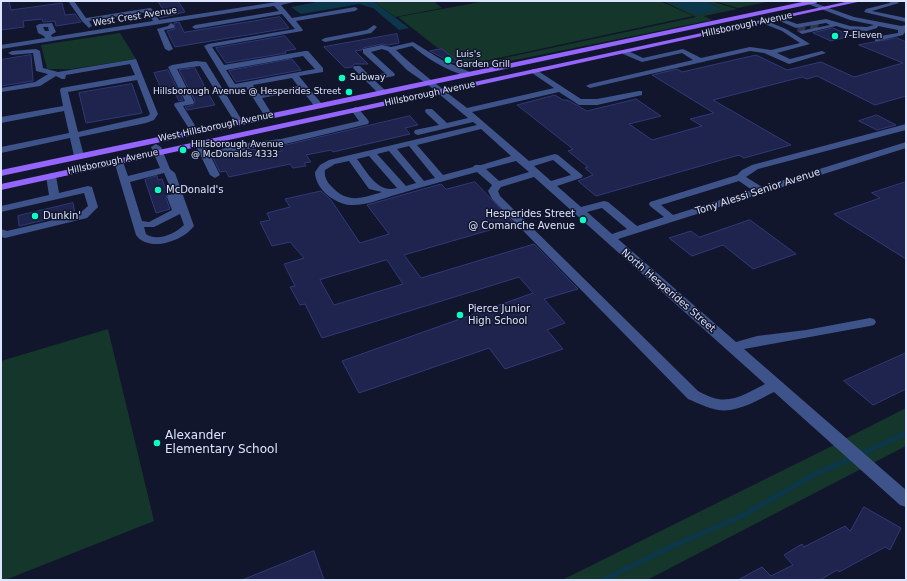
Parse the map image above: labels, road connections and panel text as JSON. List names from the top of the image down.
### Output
{
  "streets": {
    "main road": ["Hillsborough Avenue", "West Hillsborough Avenue"],
    "street": ["West Crest Avenue", "Tony Alessi Senior Avenue", "North Hesperides Street"]
  },
  "crossings": [
    ["Hillsborough Avenue", "West Hillsborough Avenue"],
    ["Hillsborough Avenue", "North Hesperides Street"],
    ["West Hillsborough Avenue", "North Hesperides Street"],
    ["Tony Alessi Senior Avenue", "North Hesperides Street"]
  ],
  "places": [
    "7-Eleven",
    "Luis's Garden Grill",
    "Subway",
    "Hillsborough Avenue @ Hesperides Street",
    "Hillsborough Avenue @ McDonalds 4333",
    "McDonald's",
    "Dunkin'",
    "Hesperides Street @ Comanche Avenue",
    "Pierce Junior High School",
    "Alexander Elementary School"
  ]
}
